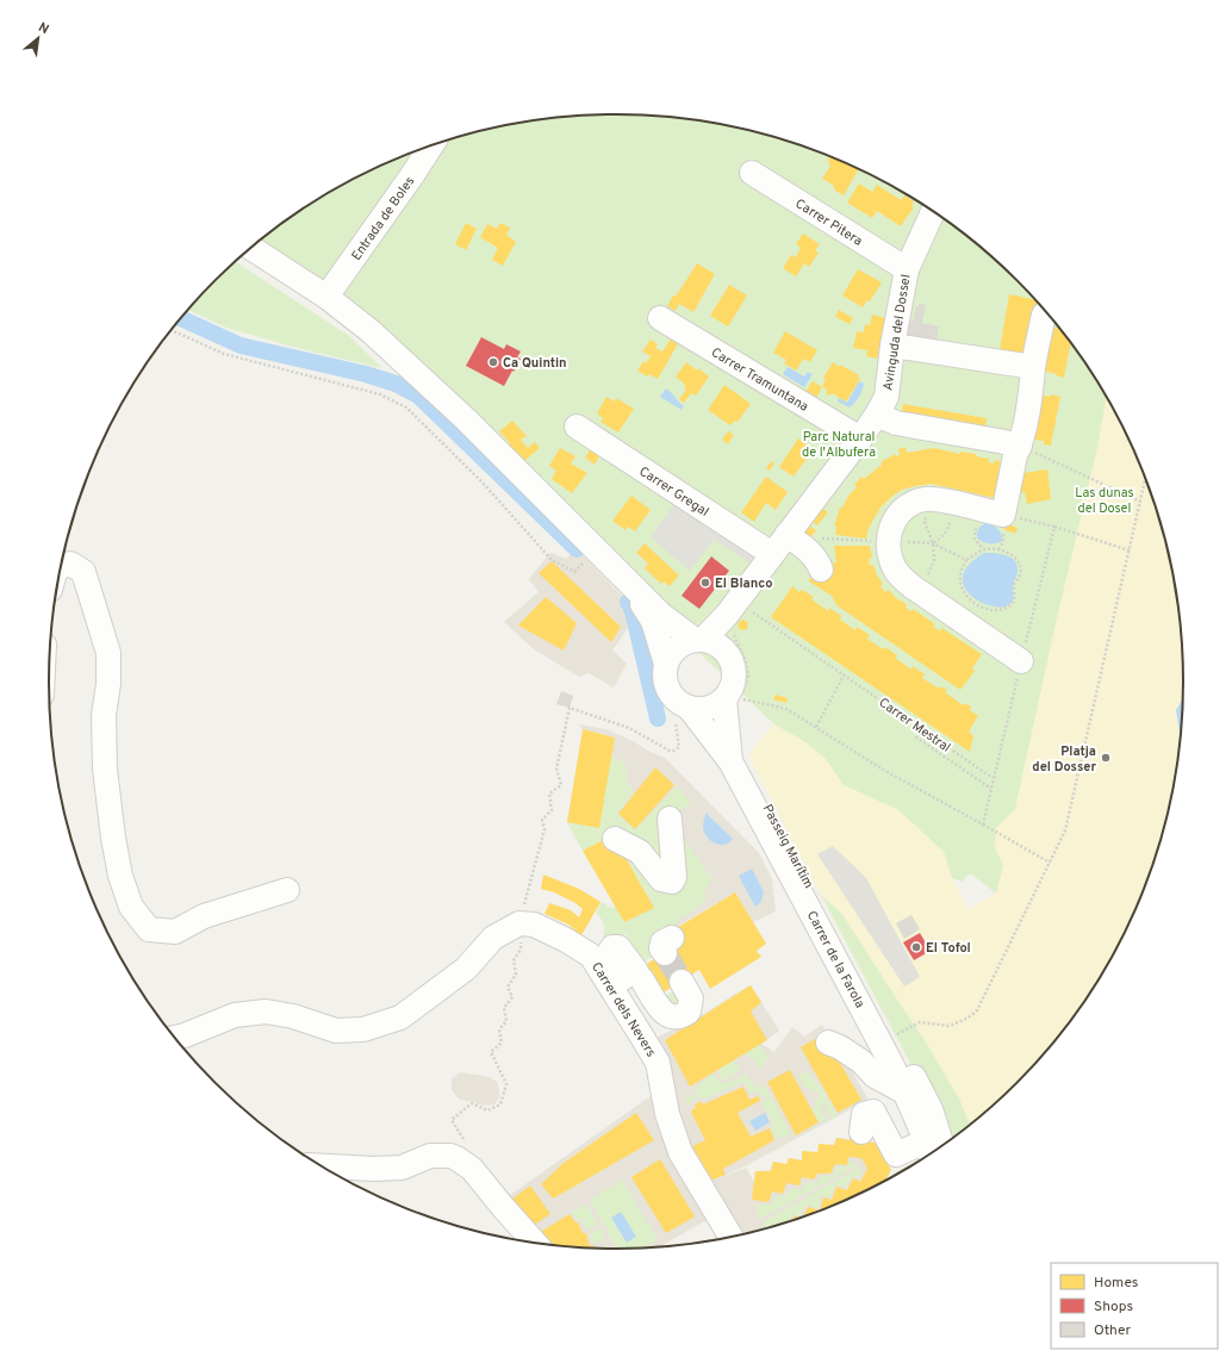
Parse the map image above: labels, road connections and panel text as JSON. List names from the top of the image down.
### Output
{
  "streets": {
    "street": [
      "Entrada de Boles",
      "Carrer Pitera",
      "Avinguda del Dossel",
      "Carrer Tramuntana",
      "Carrer Gregal",
      "Carrer de la Farola",
      "Carrer dels Nevers"
    ],
    "path": ["Carrer Mestral"]
  },
  "crossings": [
    ["Carrer Pitera", "Avinguda del Dossel"],
    ["Avinguda del Dossel", "Carrer Tramuntana"],
    ["Avinguda del Dossel", "Carrer Gregal"],
    ["Avinguda del Dossel", "Carrer Mestral"]
  ],
  "parks": ["Parc Natural de l'Albufera", "Las dunas del Dosel"],
  "places": [
    "Ca Quintin",
    "El Blanco",
    "Platja del Dosser",
    "El Tofol"
  ],
  "legend": ["Homes", "Shops", "Other"],
  "north": "top right"
}
